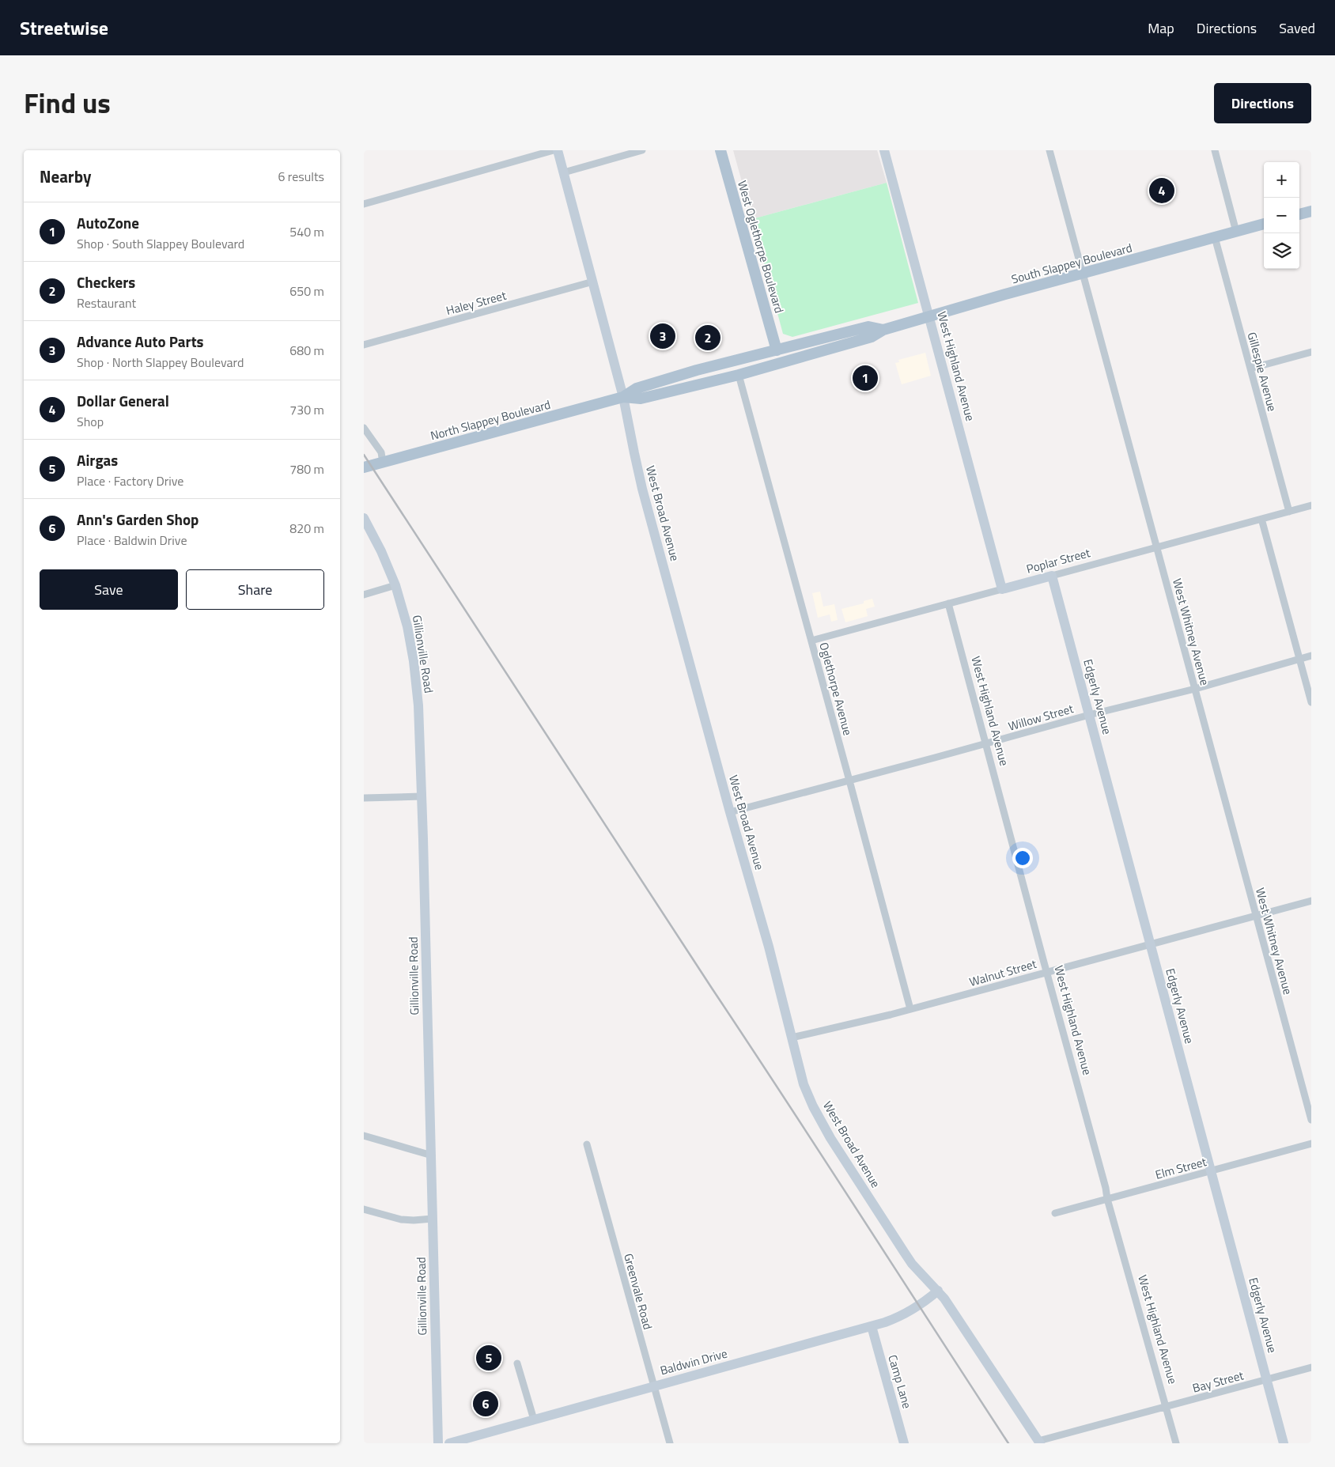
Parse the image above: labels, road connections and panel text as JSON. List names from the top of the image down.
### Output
{
  "streets": {
    "main road": ["West Oglethorpe Boulevard", "South Slappey Boulevard", "North Slappey Boulevard"],
    "street": [
      "Haley Street",
      "West Highland Avenue",
      "Gillespie Avenue",
      "West Broad Avenue",
      "Poplar Street",
      "West Whitney Avenue",
      "Gillionville Road",
      "Oglethorpe Avenue",
      "Edgerly Avenue",
      "Willow Street",
      "Walnut Street",
      "Elm Street",
      "Greenvale Road",
      "Baldwin Drive",
      "Camp Lane",
      "Bay Street"
    ]
  },
  "crossings": [
    ["West Oglethorpe Boulevard", "South Slappey Boulevard"],
    ["West Oglethorpe Boulevard", "North Slappey Boulevard"],
    ["South Slappey Boulevard", "West Highland Avenue"],
    ["South Slappey Boulevard", "Gillespie Avenue"],
    ["South Slappey Boulevard", "North Slappey Boulevard"],
    ["South Slappey Boulevard", "West Whitney Avenue"],
    ["Haley Street", "West Broad Avenue"],
    ["West Highland Avenue", "Poplar Street"],
    ["West Highland Avenue", "Willow Street"],
    ["West Highland Avenue", "Walnut Street"],
    ["West Highland Avenue", "Elm Street"],
    ["West Highland Avenue", "Bay Street"],
    ["Gillespie Avenue", "Poplar Street"],
    ["North Slappey Boulevard", "West Broad Avenue"],
    ["North Slappey Boulevard", "Oglethorpe Avenue"],
    ["West Broad Avenue", "Willow Street"],
    ["West Broad Avenue", "Walnut Street"],
    ["West Broad Avenue", "Baldwin Drive"],
    ["West Broad Avenue", "Bay Street"],
    ["Poplar Street", "West Whitney Avenue"],
    ["Poplar Street", "Oglethorpe Avenue"],
    ["Poplar Street", "Edgerly Avenue"],
    ["West Whitney Avenue", "Willow Street"],
    ["West Whitney Avenue", "Walnut Street"],
    ["Oglethorpe Avenue", "Willow Street"],
    ["Oglethorpe Avenue", "Walnut Street"],
    ["Edgerly Avenue", "Willow Street"],
    ["Edgerly Avenue", "Walnut Street"],
    ["Edgerly Avenue", "Elm Street"],
    ["Edgerly Avenue", "Bay Street"],
    ["Greenvale Road", "Baldwin Drive"],
    ["Baldwin Drive", "Camp Lane"]
  ],
  "page": {
    "header": "Streetwise",
    "nav": ["Map", "Directions", "Saved"],
    "title": "Find us",
    "buttons": [
      "Directions",
      ["Save", "Share"]
    ],
    "heading": ["Nearby", "6 results"],
    "map_buttons": ["+", "−"],
    "pins": [
      "4",
      "3",
      "2",
      "1",
      "5",
      "6"
    ],
    "list": [
      {
        "mark": "1",
        "name": "AutoZone",
        "note": "Shop · South Slappey Boulevard",
        "value": "540 m"
      },
      {
        "mark": "2",
        "name": "Checkers",
        "note": "Restaurant",
        "value": "650 m"
      },
      {
        "mark": "3",
        "name": "Advance Auto Parts",
        "note": "Shop · North Slappey Boulevard",
        "value": "680 m"
      },
      {
        "mark": "4",
        "name": "Dollar General",
        "note": "Shop",
        "value": "730 m"
      },
      {
        "mark": "5",
        "name": "Airgas",
        "note": "Place · Factory Drive",
        "value": "780 m"
      },
      {
        "mark": "6",
        "name": "Ann's Garden Shop",
        "note": "Place · Baldwin Drive",
        "value": "820 m"
      }
    ]
  }
}
